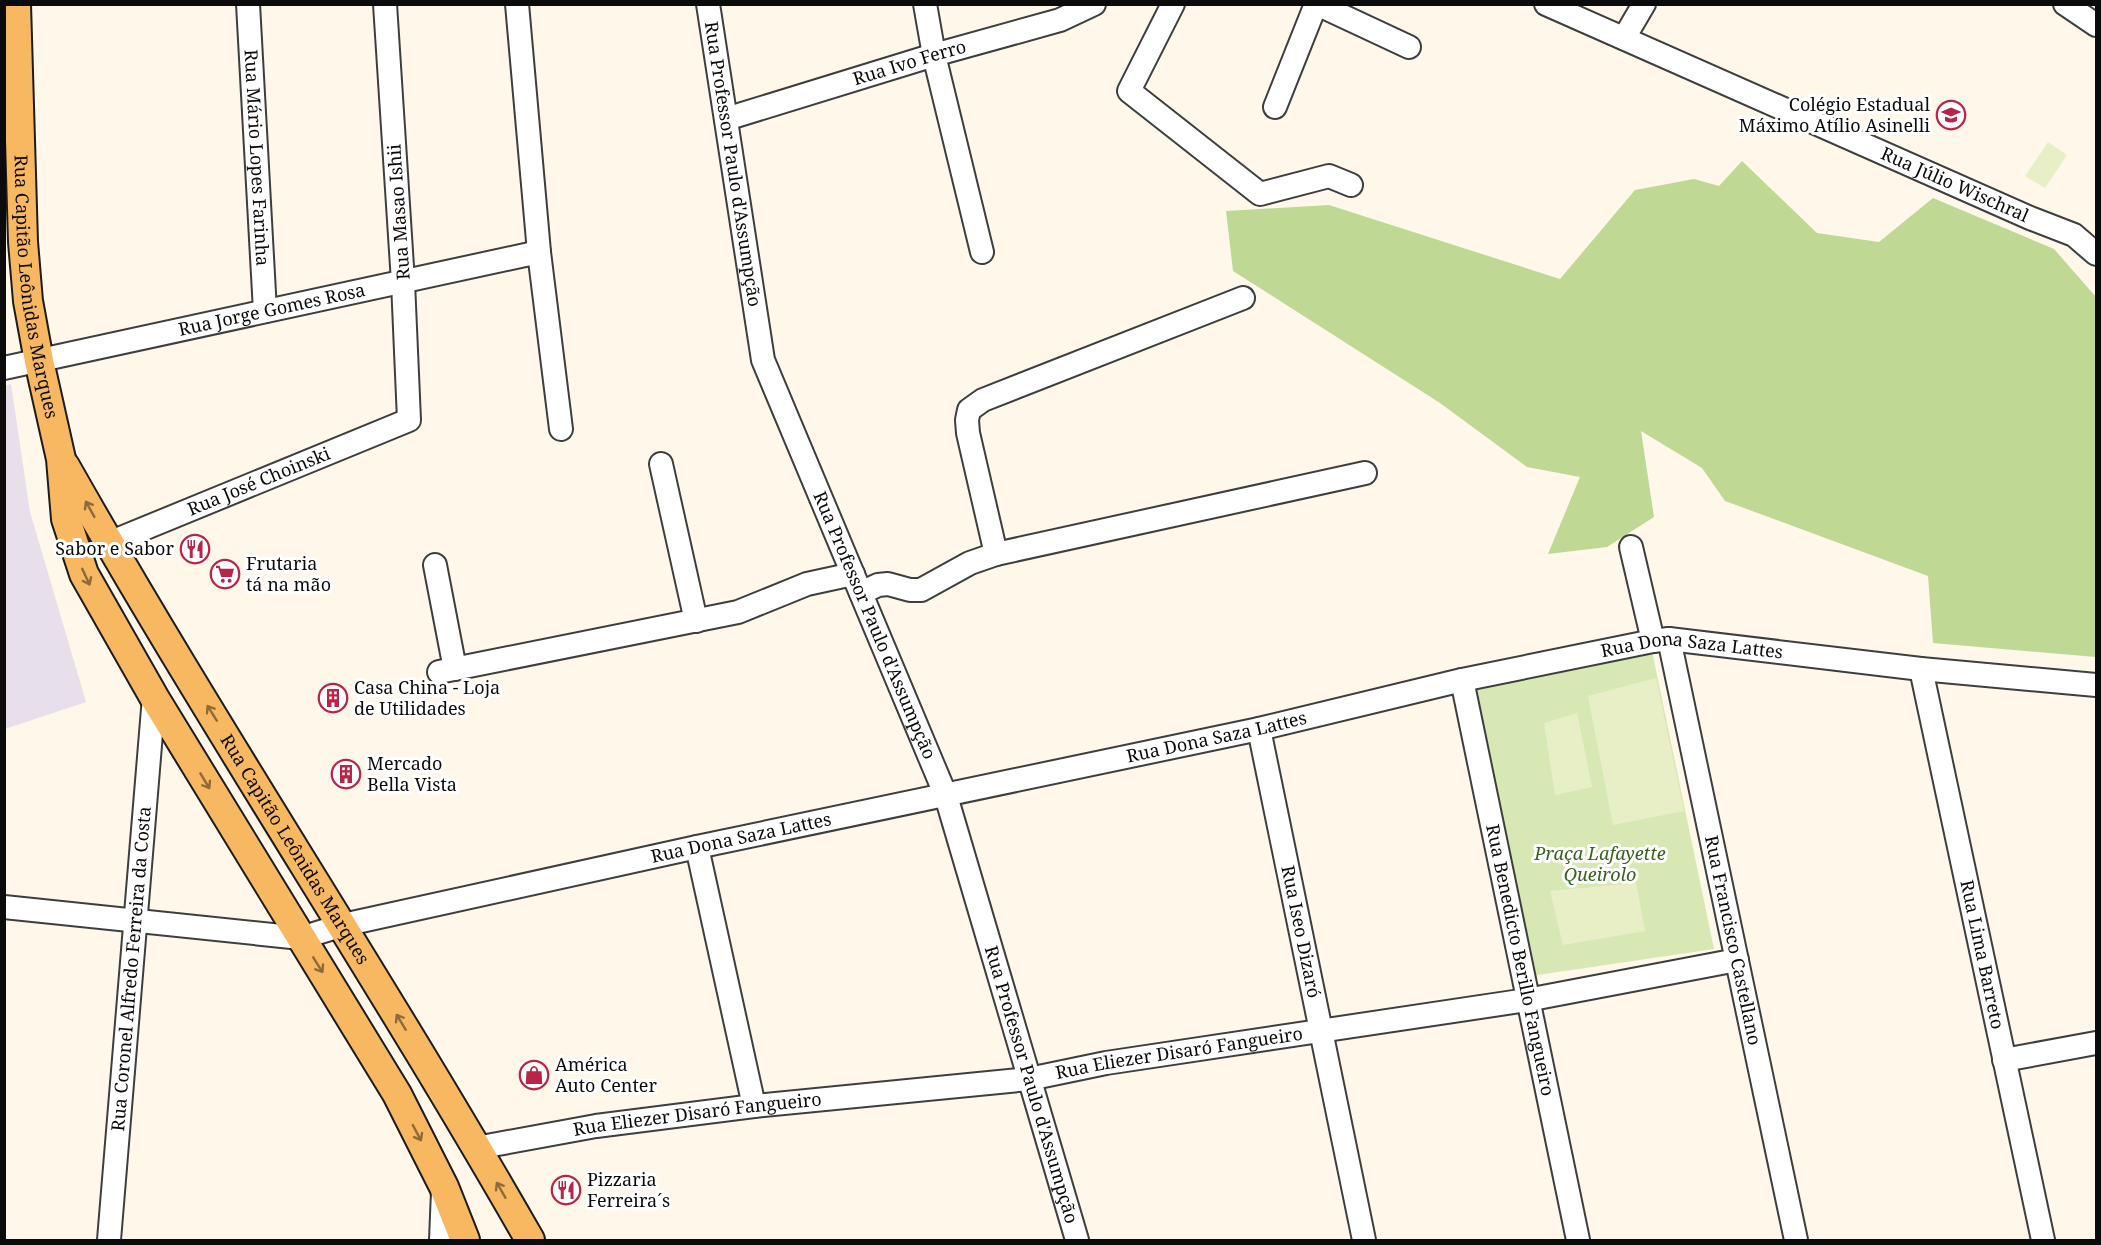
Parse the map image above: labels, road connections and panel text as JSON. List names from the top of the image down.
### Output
{
  "streets": {
    "main road": ["Rua Capitão Leônidas Marques"],
    "street": [
      "Rua Ivo Ferro",
      "Rua Mário Lopes Farinha",
      "Rua Professor Paulo d'Assumpção",
      "Rua Júlio Wischral",
      "Rua Masao Ishii",
      "Rua Jorge Gomes Rosa",
      "Rua José Choinski",
      "Rua Dona Saza Lattes",
      "Rua Iseo Dizaró",
      "Rua Francisco Castellano",
      "Rua Lima Barreto",
      "Rua Benedicto Berillo Fangueiro",
      "Rua Coronel Alfredo Ferreira da Costa",
      "Rua Eliezer Disaró Fangueiro"
    ]
  },
  "crossings": [
    ["Rua Ivo Ferro", "Rua Professor Paulo d'Assumpção"],
    ["Rua Mário Lopes Farinha", "Rua Jorge Gomes Rosa"],
    ["Rua Professor Paulo d'Assumpção", "Rua Dona Saza Lattes"],
    ["Rua Professor Paulo d'Assumpção", "Rua Eliezer Disaró Fangueiro"],
    ["Rua Masao Ishii", "Rua Jorge Gomes Rosa"],
    ["Rua Masao Ishii", "Rua José Choinski"],
    ["Rua Capitão Leônidas Marques", "Rua Jorge Gomes Rosa"],
    ["Rua Capitão Leônidas Marques", "Rua José Choinski"],
    ["Rua Capitão Leônidas Marques", "Rua Dona Saza Lattes"],
    ["Rua Capitão Leônidas Marques", "Rua Coronel Alfredo Ferreira da Costa"],
    ["Rua Capitão Leônidas Marques", "Rua Eliezer Disaró Fangueiro"],
    ["Rua Dona Saza Lattes", "Rua Iseo Dizaró"],
    ["Rua Dona Saza Lattes", "Rua Francisco Castellano"],
    ["Rua Dona Saza Lattes", "Rua Lima Barreto"],
    ["Rua Dona Saza Lattes", "Rua Benedicto Berillo Fangueiro"],
    ["Rua Iseo Dizaró", "Rua Eliezer Disaró Fangueiro"],
    ["Rua Francisco Castellano", "Rua Eliezer Disaró Fangueiro"],
    ["Rua Benedicto Berillo Fangueiro", "Rua Eliezer Disaró Fangueiro"]
  ],
  "parks": ["Praça Lafayette Queirolo"],
  "places": {
    "school or university": ["Colégio Estadual Máximo Atílio Asinelli"],
    "restaurant": ["Sabor e Sabor", "Pizzaria Ferreira´s"],
    "supermarket": ["Frutaria tá na mão"],
    "building": ["Casa China - Loja de Utilidades", "Mercado Bella Vista"],
    "shop": ["América Auto Center"]
  }
}
